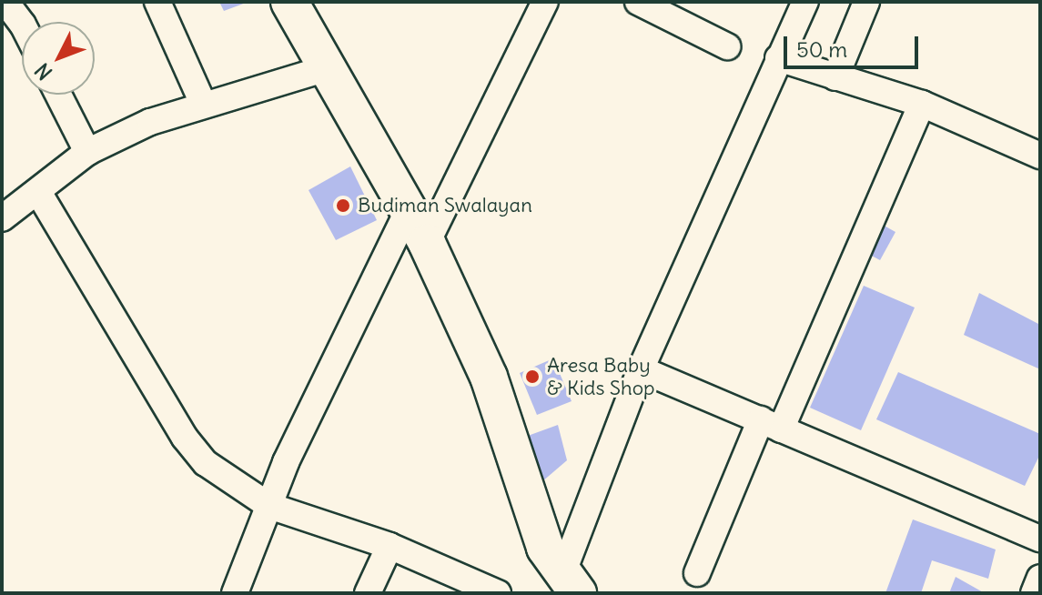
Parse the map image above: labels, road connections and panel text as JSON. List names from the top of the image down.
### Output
{
  "places": ["Budiman Swalayan", "Aresa Baby & Kids Shop"],
  "scale_bar": "50 m",
  "north": "bottom left"
}
